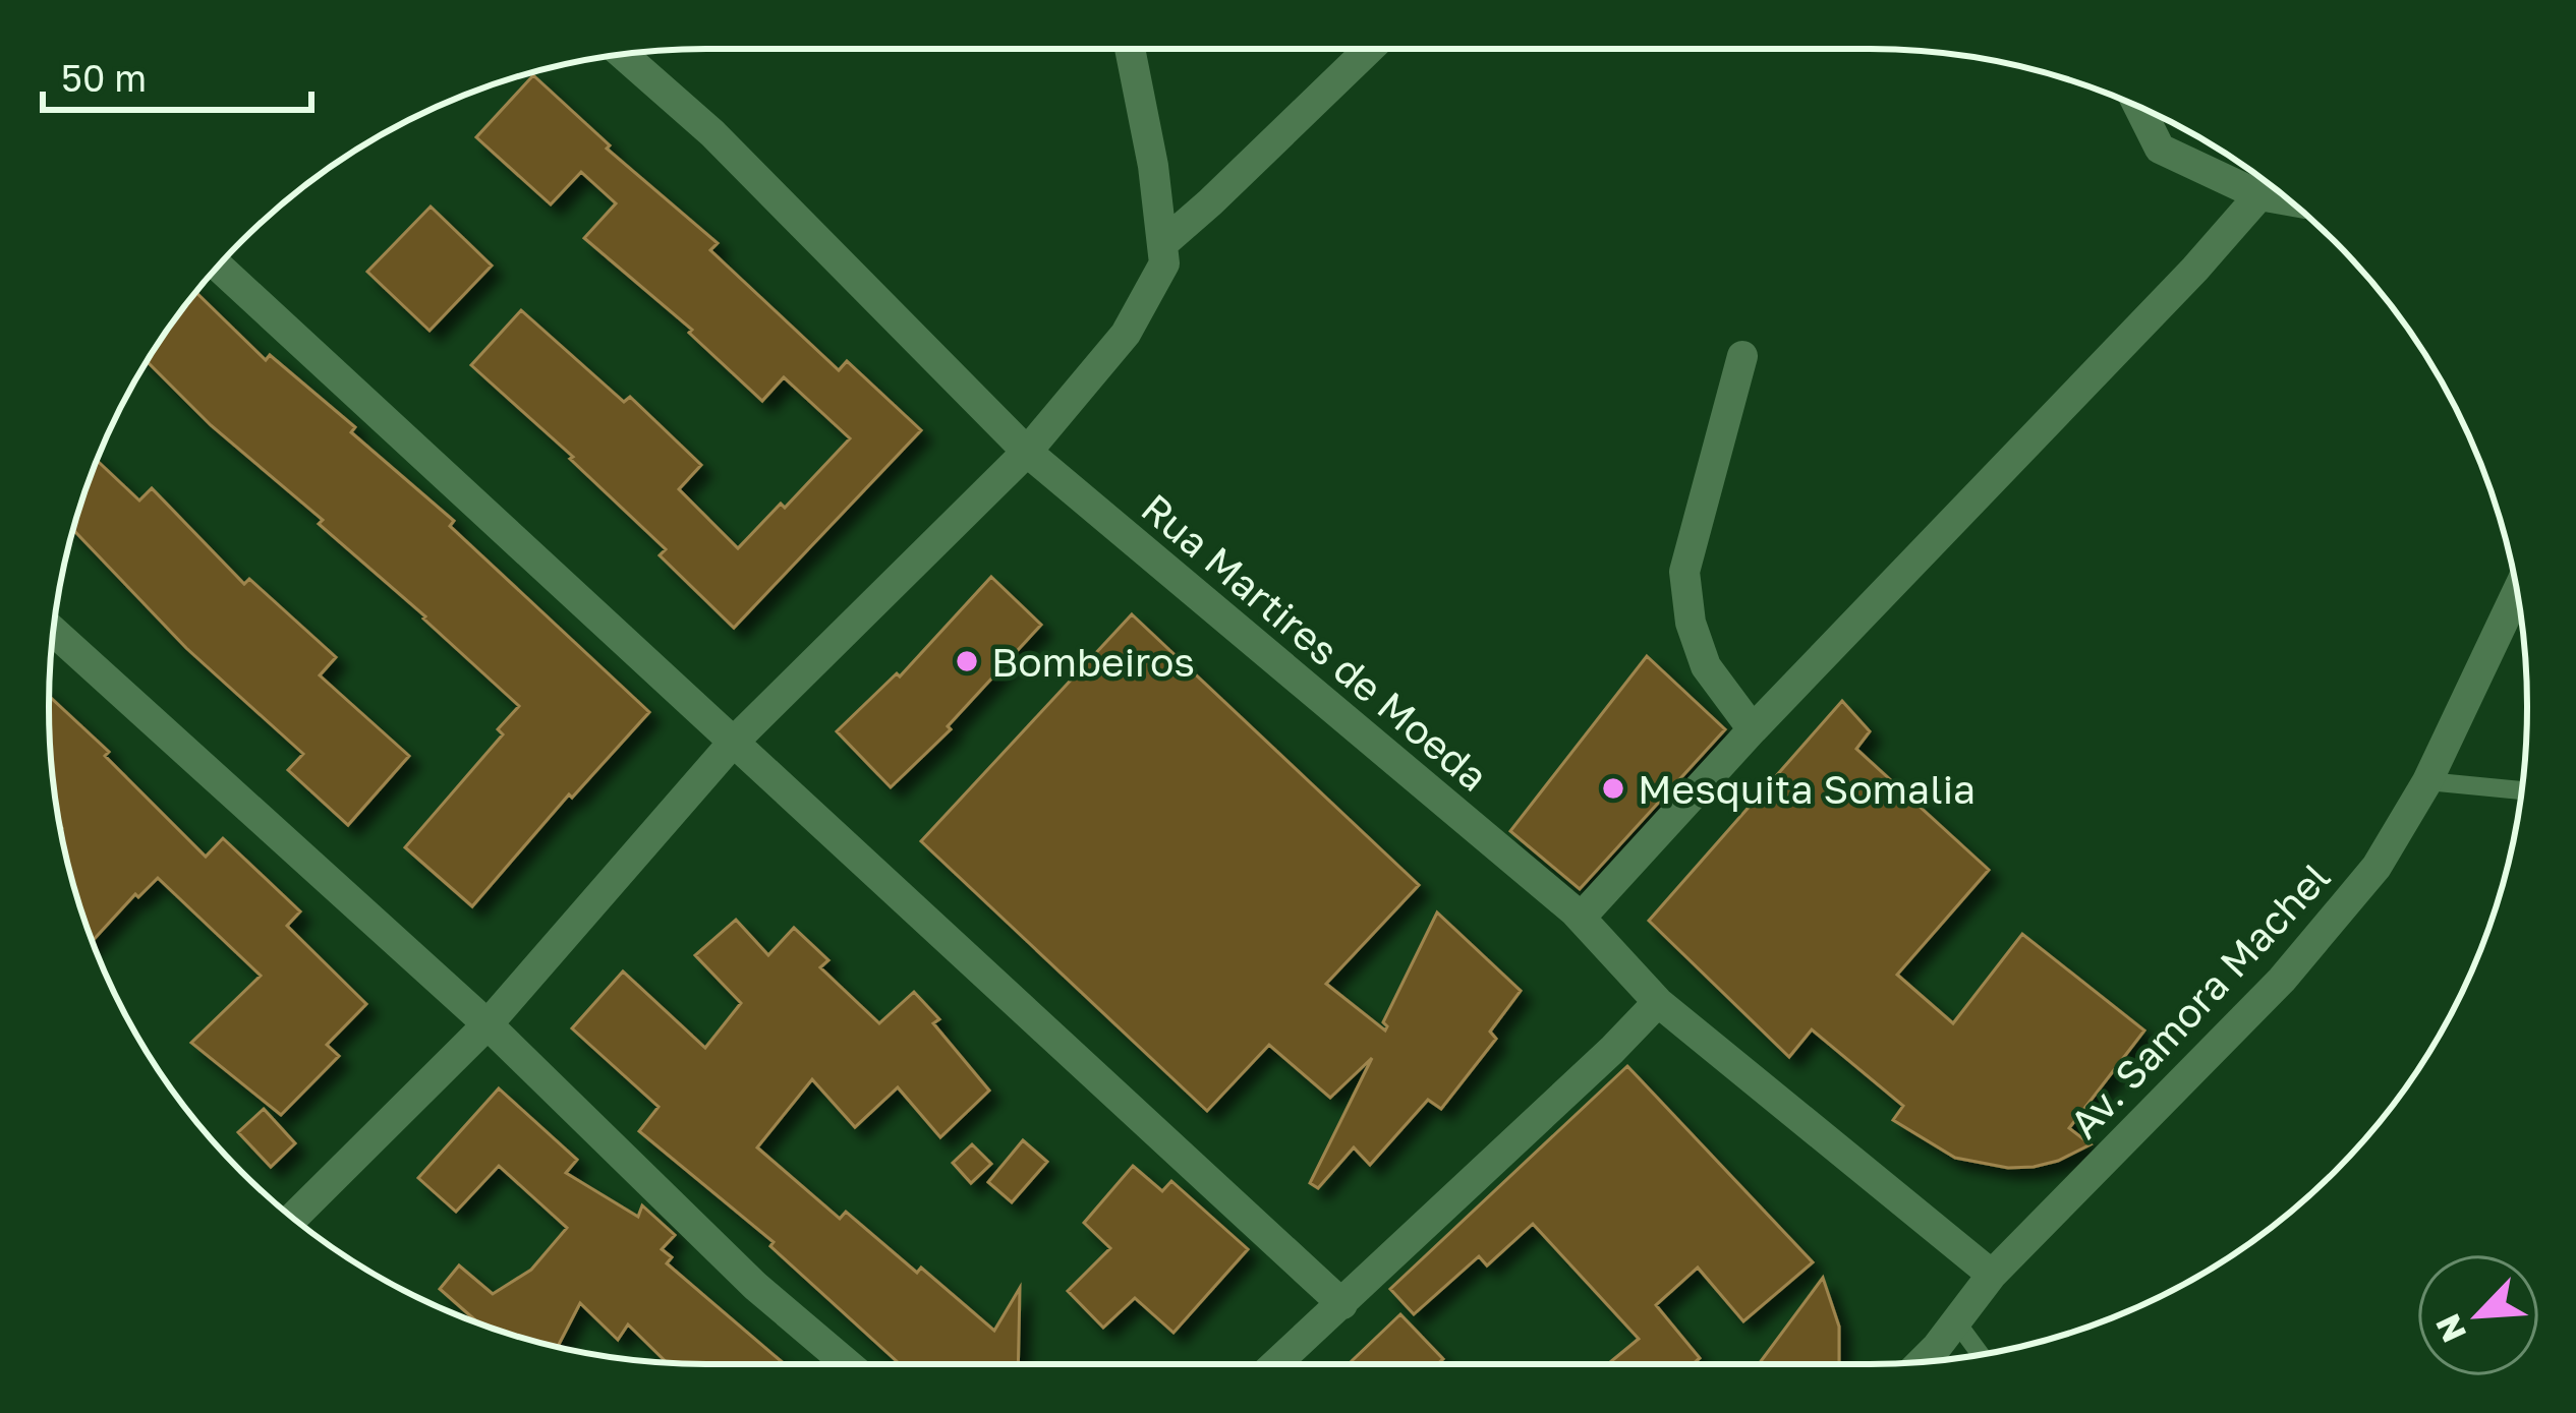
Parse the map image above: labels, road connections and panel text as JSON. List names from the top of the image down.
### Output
{
  "streets": {
    "street": ["Rua Martires de Moeda", "Av. Samora Machel"]
  },
  "crossings": [
    ["Rua Martires de Moeda", "Av. Samora Machel"]
  ],
  "places": ["Bombeiros", "Mesquita Somalia"],
  "scale_bar": "50 m",
  "north": "bottom left"
}
